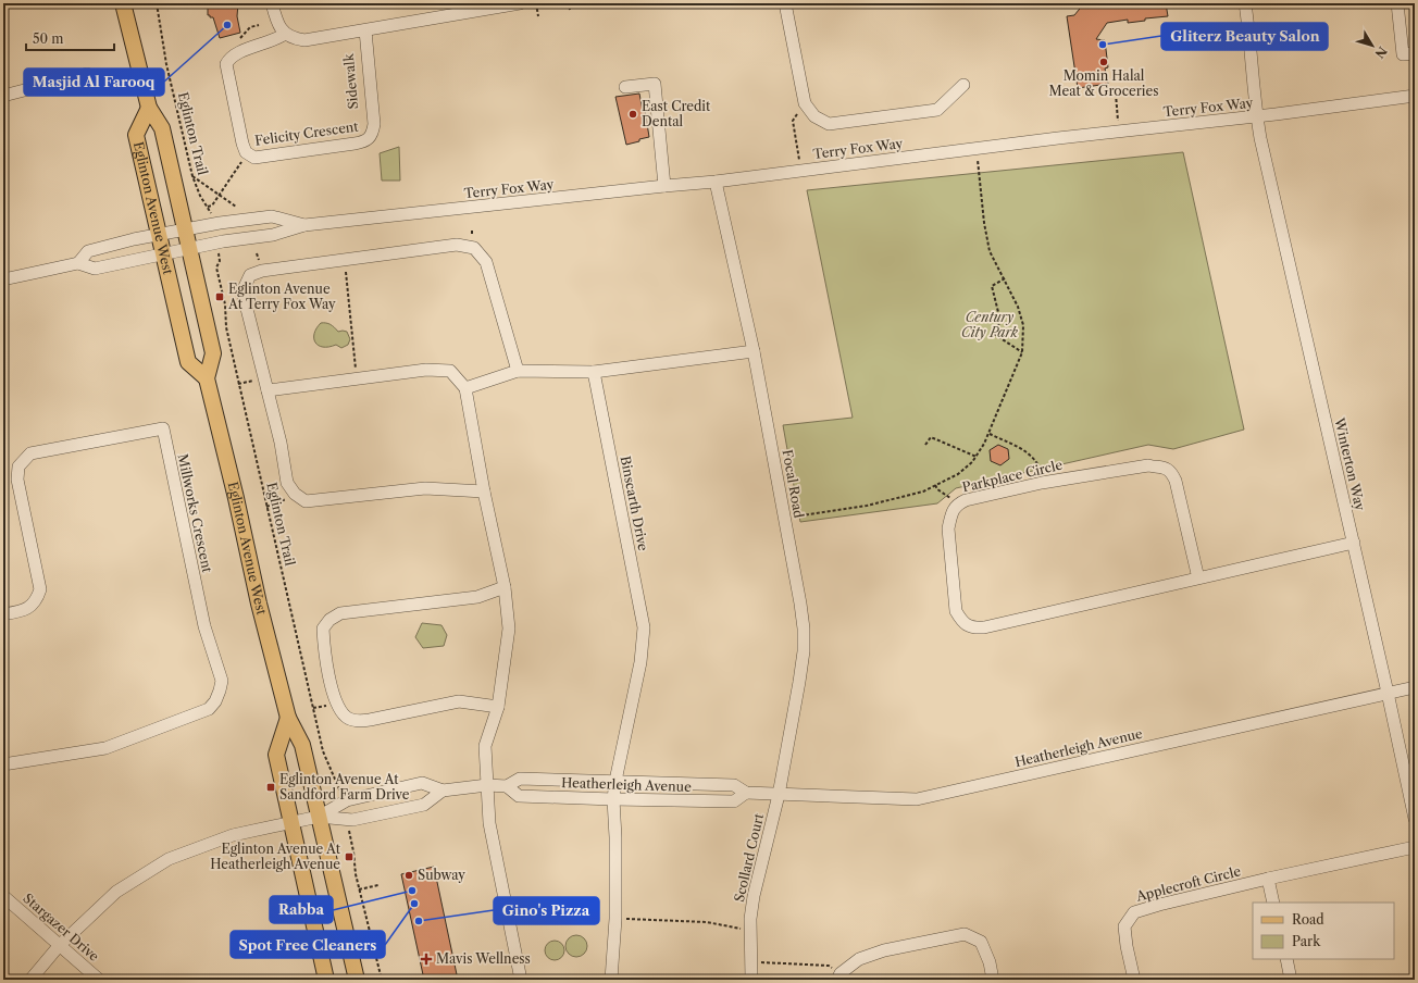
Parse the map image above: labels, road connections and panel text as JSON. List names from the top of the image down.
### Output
{
  "streets": {
    "main road": ["Eglinton Avenue West"],
    "street": [
      "Terry Fox Way",
      "Felicity Crescent",
      "Winterton Way",
      "Parkplace Circle",
      "Focal Road",
      "Binscarth Drive",
      "Millworks Crescent",
      "Heatherleigh Avenue",
      "Scollard Court",
      "Applecroft Circle",
      "Stargazer Drive"
    ],
    "path": ["Eglinton Trail"]
  },
  "crossings": [
    ["Terry Fox Way", "Eglinton Avenue West"],
    ["Terry Fox Way", "Winterton Way"],
    ["Terry Fox Way", "Focal Road"],
    ["Eglinton Avenue West", "Heatherleigh Avenue"],
    ["Winterton Way", "Parkplace Circle"],
    ["Winterton Way", "Heatherleigh Avenue"],
    ["Focal Road", "Heatherleigh Avenue"],
    ["Focal Road", "Scollard Court"],
    ["Binscarth Drive", "Heatherleigh Avenue"],
    ["Heatherleigh Avenue", "Scollard Court"]
  ],
  "parks": ["Century City Park"],
  "places": {
    "other": [
      "Masjid Al Farooq",
      "Gliterz Beauty Salon",
      "Momin Halal Meat & Groceries",
      "East Credit Dental",
      "Subway",
      "Rabba",
      "Spot Free Cleaners",
      "Gino's Pizza"
    ],
    "transit": ["Eglinton Avenue At Terry Fox Way", "Eglinton Avenue At Sandford Farm Drive", "Eglinton Avenue At Heatherleigh Avenue"],
    "health": ["Mavis Wellness"]
  },
  "legend": ["Road", "Park"],
  "scale_bar": "50 m",
  "north": "bottom right"
}
